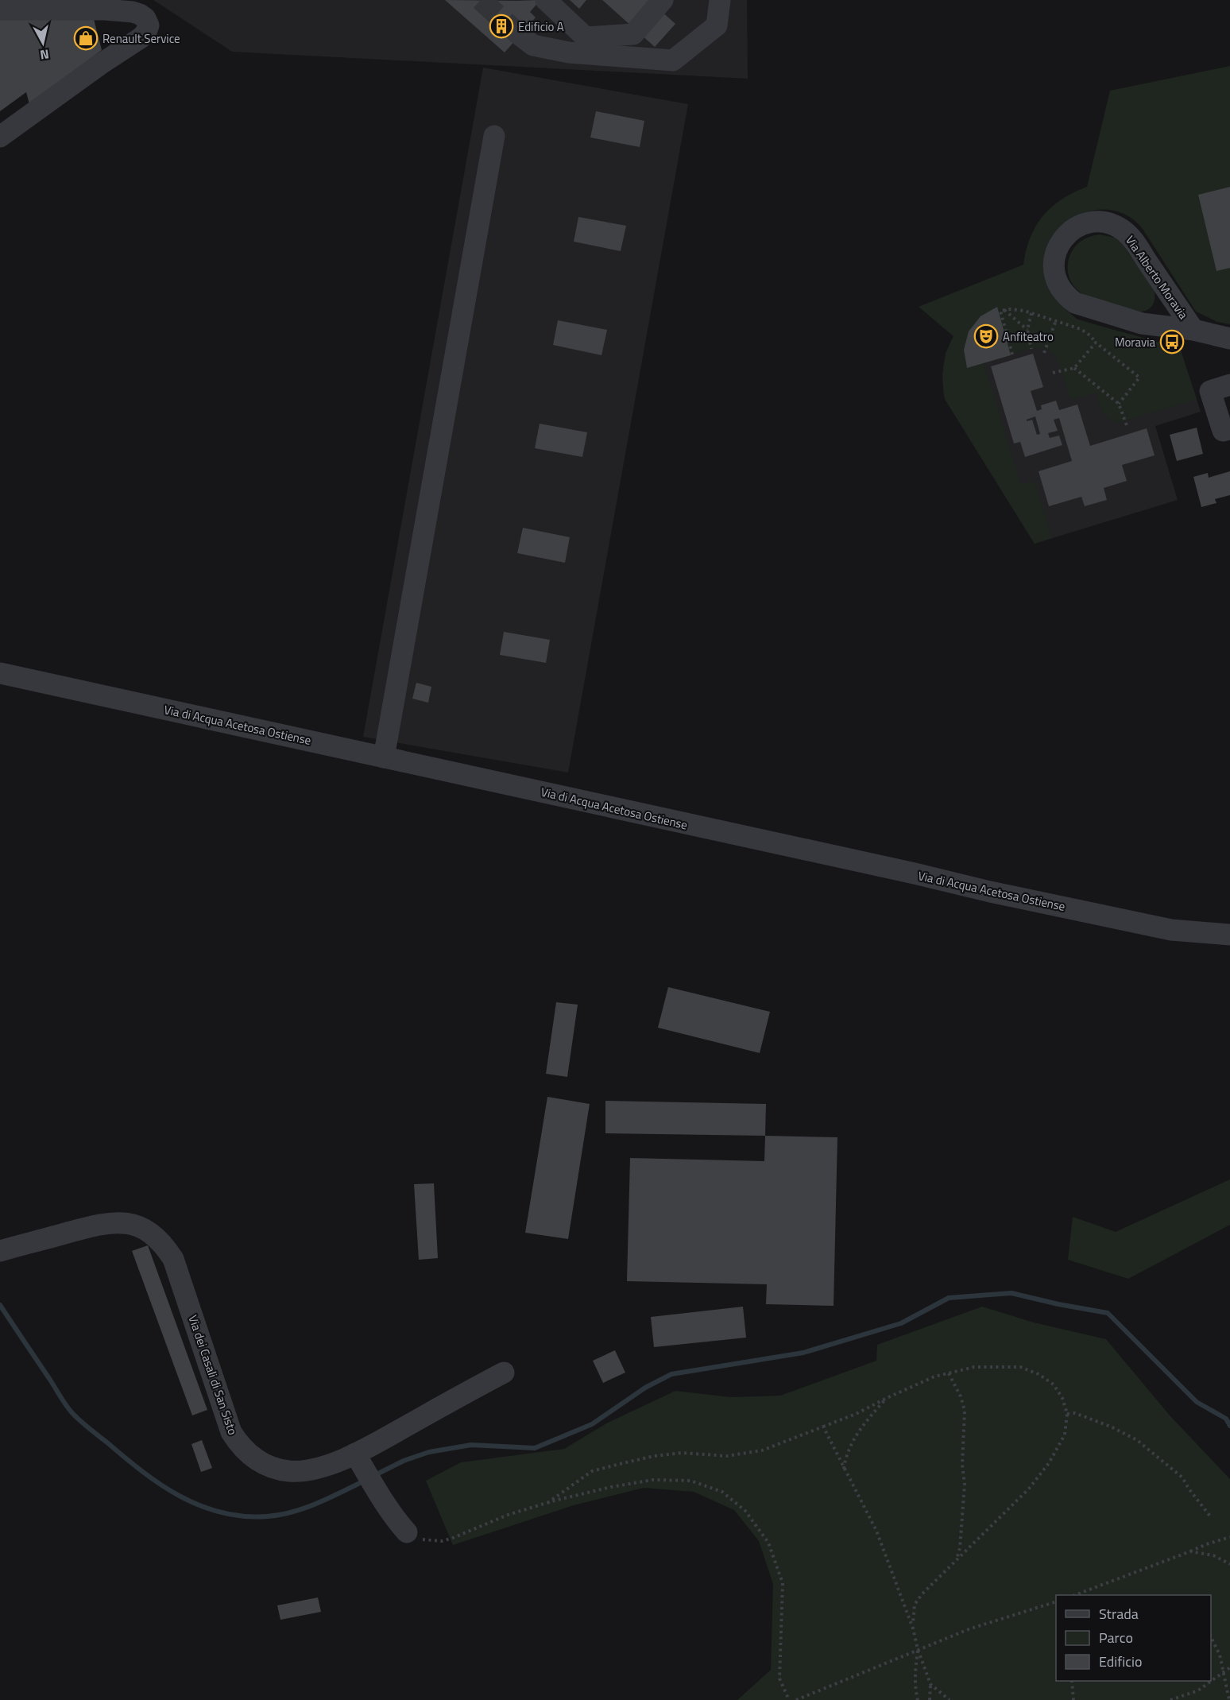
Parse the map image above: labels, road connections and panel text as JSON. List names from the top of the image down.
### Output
{
  "streets": {
    "street": ["Via Alberto Moravia", "Via di Acqua Acetosa Ostiense", "Via dei Casali di San Sisto"]
  },
  "places": {
    "building": ["Edificio A"],
    "shop": ["Renault Service"],
    "theatre": ["Anfiteatro"],
    "bus stop": ["Moravia"]
  },
  "legend": ["Strada", "Parco", "Edificio"],
  "north": "bottom"
}
